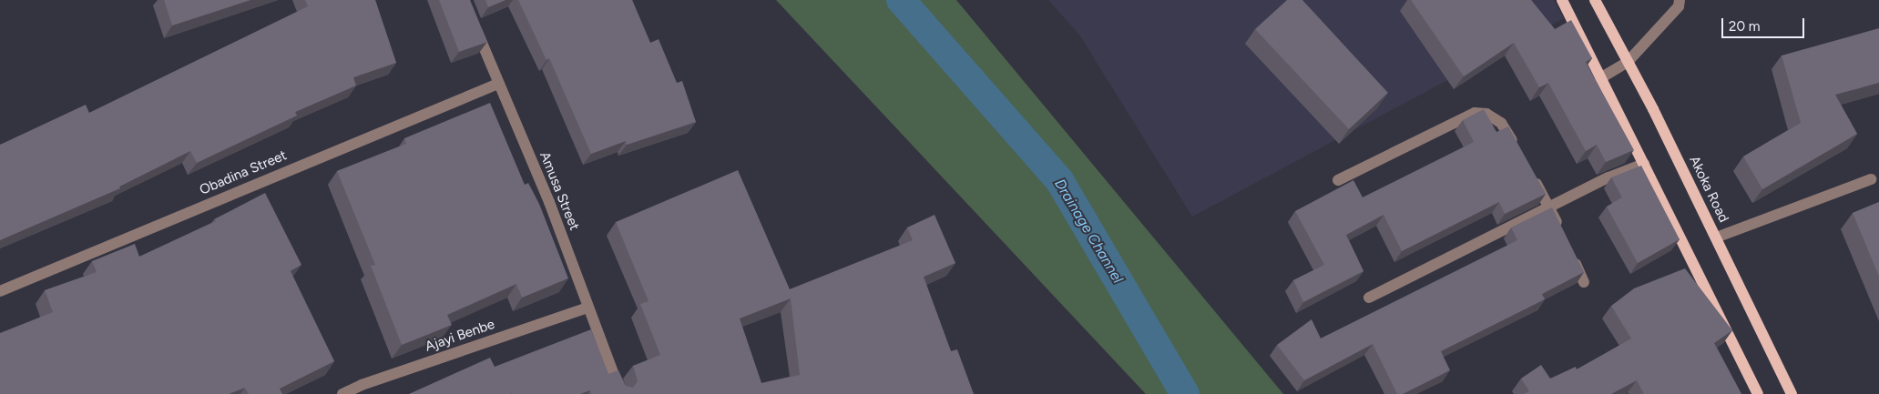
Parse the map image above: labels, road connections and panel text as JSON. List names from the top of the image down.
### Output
{
  "streets": {
    "main road": ["Akoka Road"],
    "street": ["Obadina Street", "Amusa Street", "Ajayi Benbe"]
  },
  "crossings": [
    ["Obadina Street", "Amusa Street"],
    ["Amusa Street", "Ajayi Benbe"]
  ],
  "water": ["Drainage Channel"],
  "scale_bar": "20 m"
}
